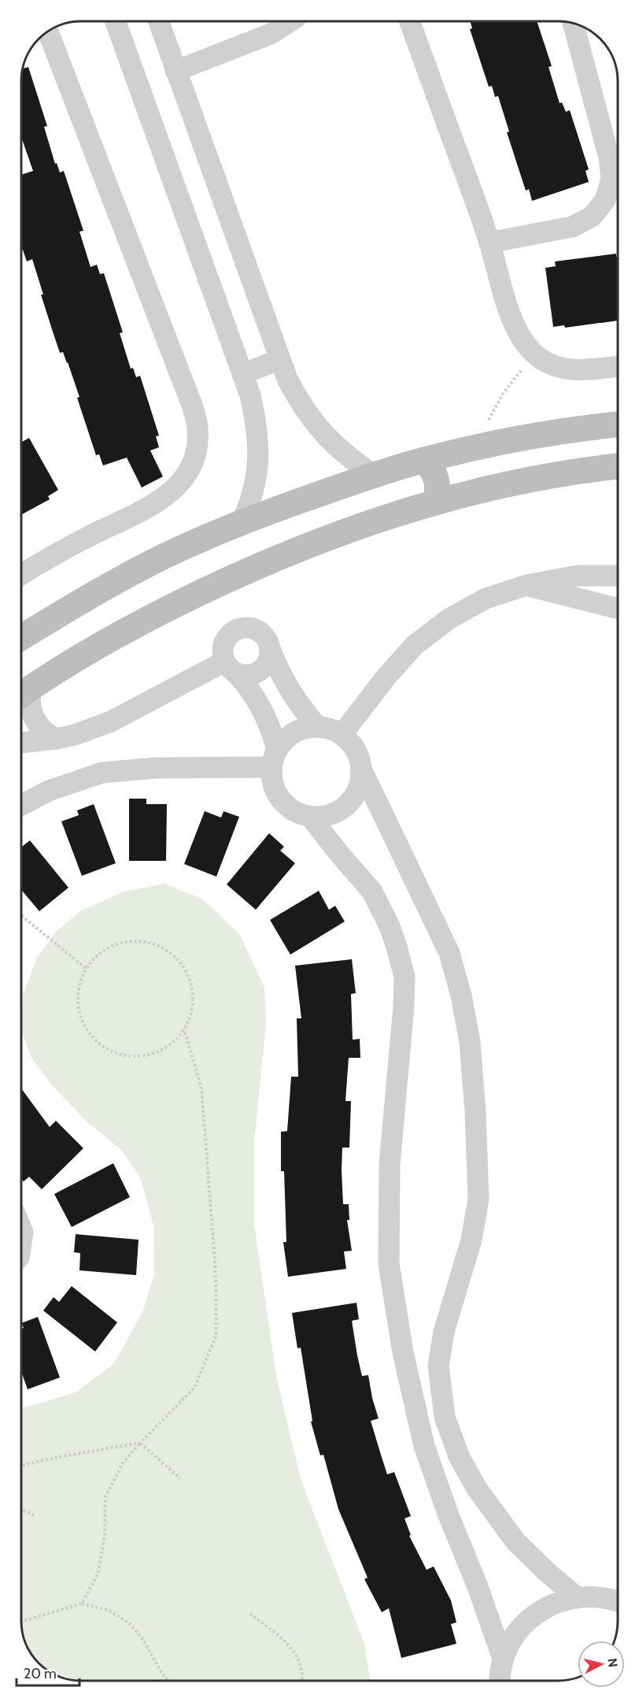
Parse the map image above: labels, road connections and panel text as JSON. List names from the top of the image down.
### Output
{
  "scale_bar": "20 m",
  "north": "right"
}
